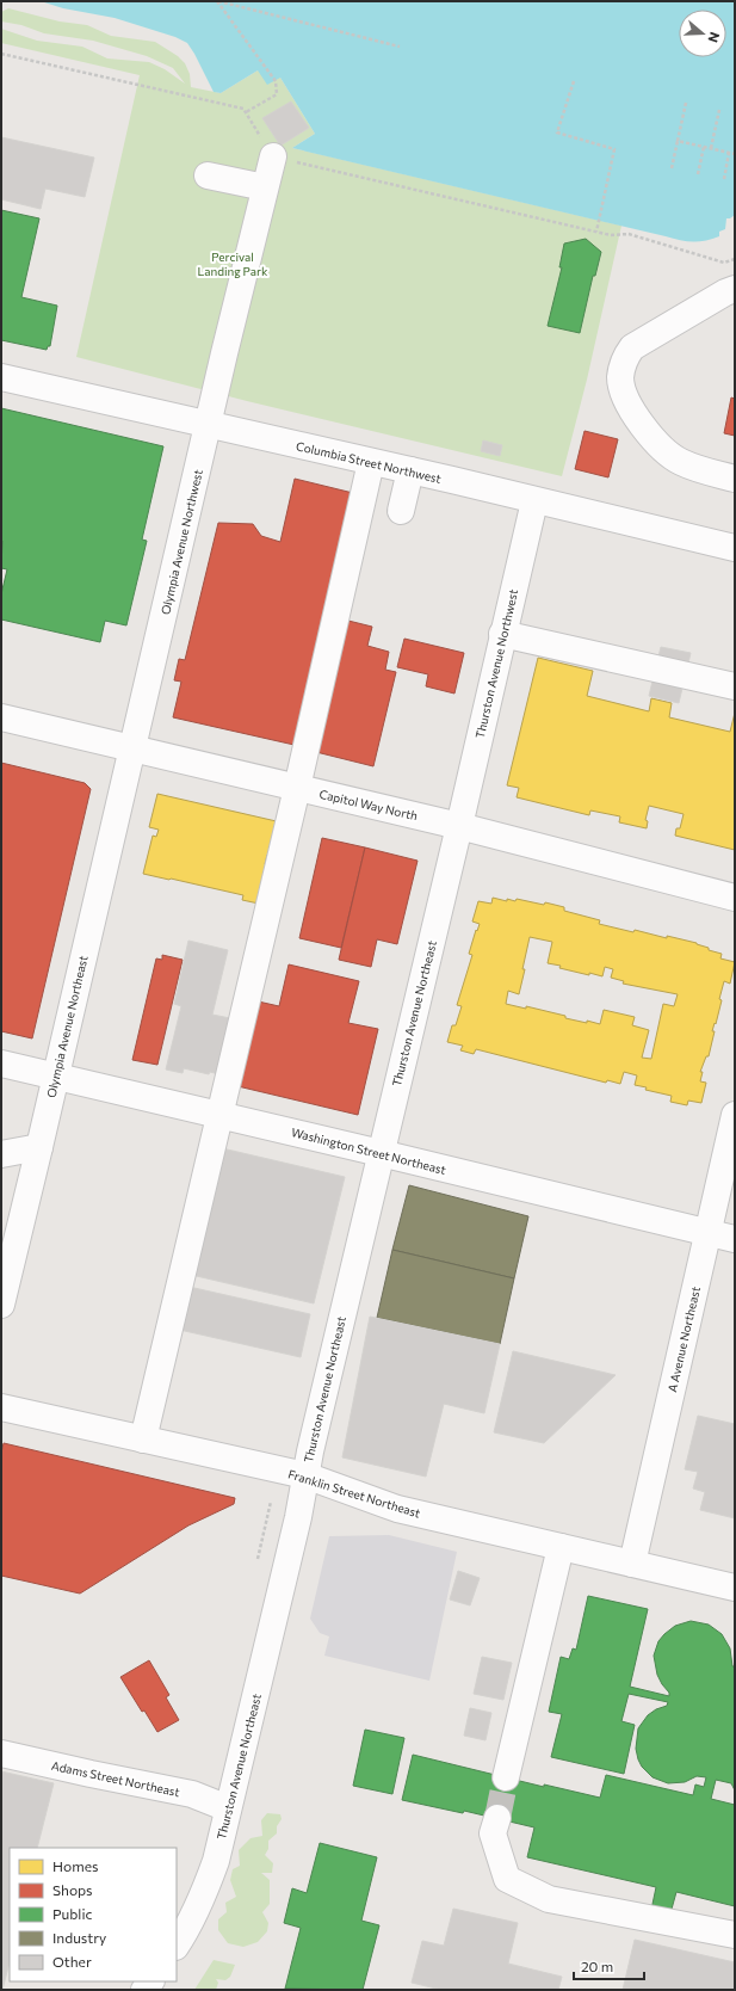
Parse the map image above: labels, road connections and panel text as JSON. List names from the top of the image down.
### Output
{
  "streets": {
    "street": [
      "Columbia Street Northwest",
      "Olympia Avenue Northwest",
      "Thurston Avenue Northwest",
      "Capitol Way North",
      "Thurston Avenue Northeast",
      "Olympia Avenue Northeast",
      "Washington Street Northeast",
      "A Avenue Northeast",
      "Franklin Street Northeast",
      "Adams Street Northeast"
    ]
  },
  "crossings": [
    ["Columbia Street Northwest", "Olympia Avenue Northwest"],
    ["Columbia Street Northwest", "Thurston Avenue Northwest"],
    ["Olympia Avenue Northwest", "Capitol Way North"],
    ["Olympia Avenue Northwest", "Olympia Avenue Northeast"],
    ["Thurston Avenue Northwest", "Capitol Way North"],
    ["Thurston Avenue Northwest", "Thurston Avenue Northeast"],
    ["Capitol Way North", "Thurston Avenue Northeast"],
    ["Capitol Way North", "Olympia Avenue Northeast"],
    ["Thurston Avenue Northeast", "Washington Street Northeast"],
    ["Thurston Avenue Northeast", "Franklin Street Northeast"],
    ["Thurston Avenue Northeast", "Adams Street Northeast"],
    ["Olympia Avenue Northeast", "Washington Street Northeast"],
    ["Washington Street Northeast", "A Avenue Northeast"],
    ["A Avenue Northeast", "Franklin Street Northeast"]
  ],
  "parks": ["Percival Landing Park"],
  "legend": [
    "Homes",
    "Shops",
    "Public",
    "Industry",
    "Other"
  ],
  "scale_bar": "20 m",
  "north": "right"
}
